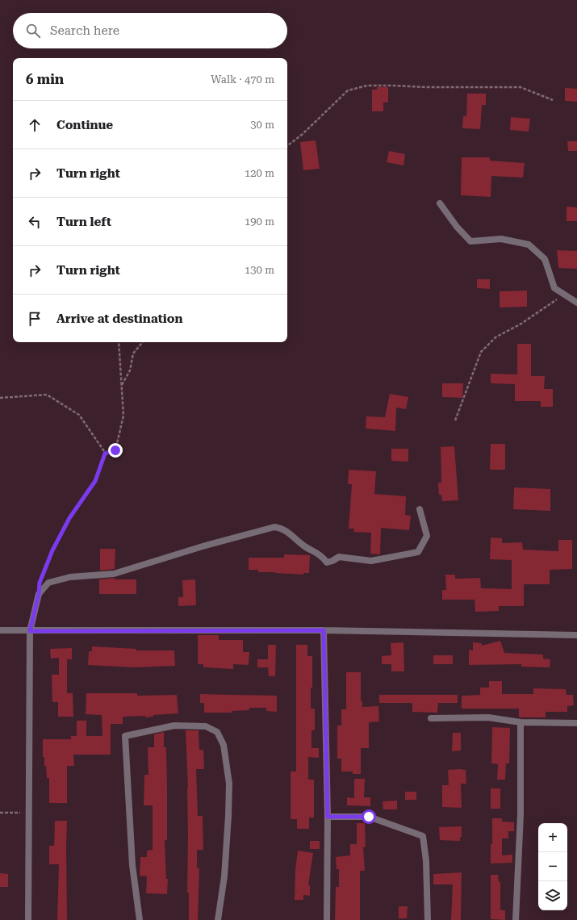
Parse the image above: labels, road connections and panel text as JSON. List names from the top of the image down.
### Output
{
  "page": {
    "search": "Search here",
    "heading": ["6 min", "Walk · 470 m"],
    "list": [
      ["Continue", "30 m"],
      ["Turn right", "120 m"],
      ["Turn left", "190 m"],
      ["Turn right", "130 m"],
      "Arrive at destination"
    ],
    "map_buttons": ["+", "−"]
  }
}
